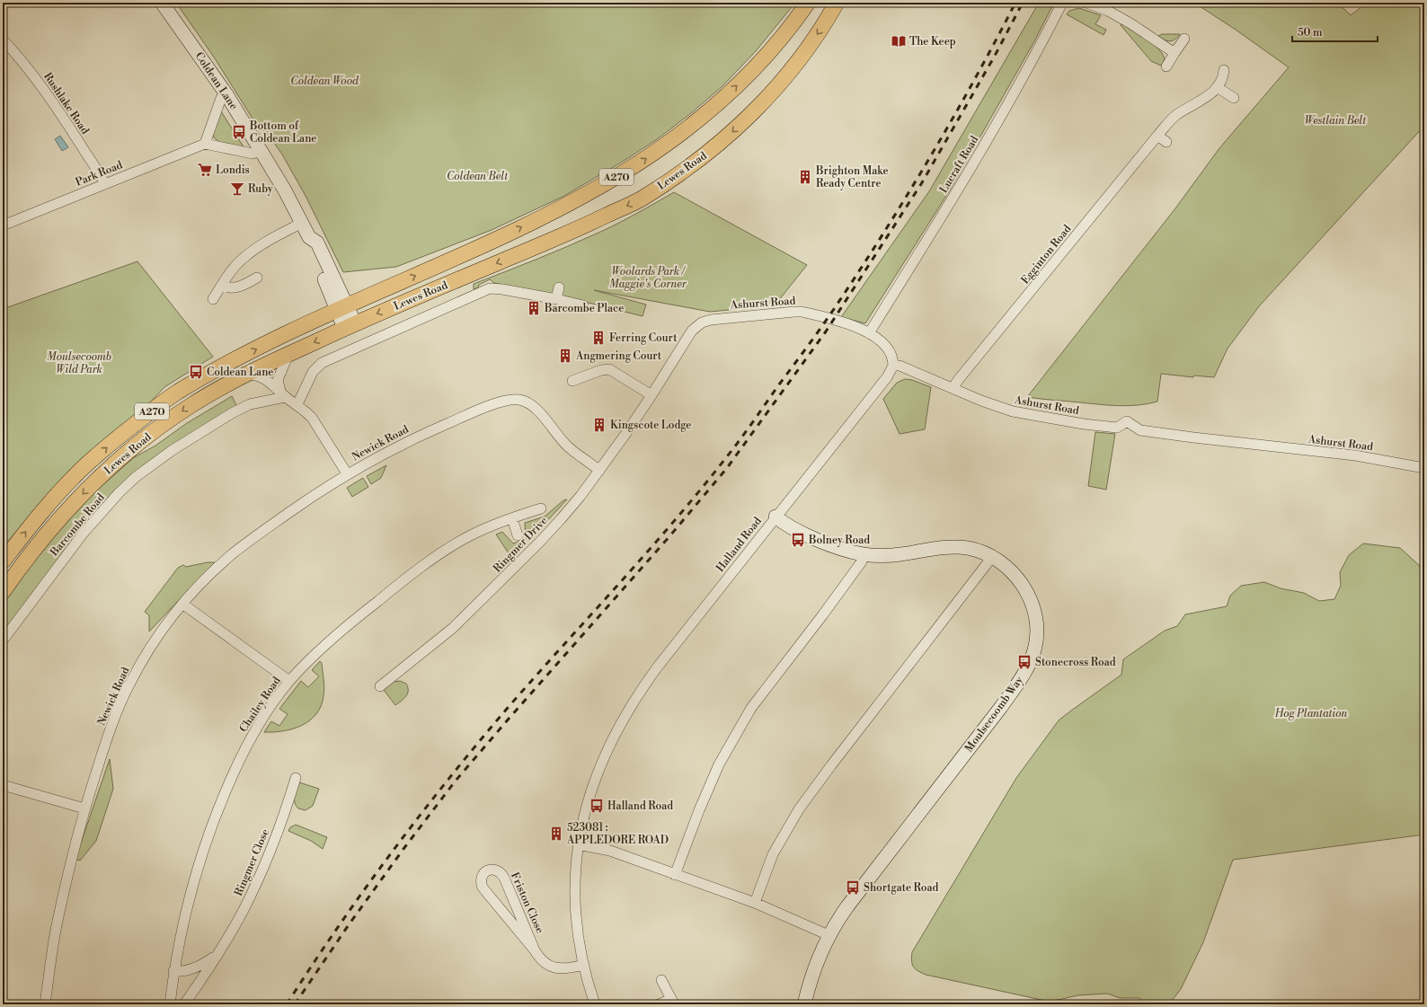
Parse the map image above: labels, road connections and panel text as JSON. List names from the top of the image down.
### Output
{
  "streets": {
    "main road": ["Lewes Road", "A270"],
    "street": [
      "Coldean Lane",
      "Rushlake Road",
      "Lucraft Road",
      "Park Road",
      "Egginton Road",
      "Ashurst Road",
      "Newick Road",
      "Barcombe Road",
      "Ringmer Drive",
      "Halland Road",
      "Chailey Road",
      "Moulsecoomb Way",
      "Ringmer Close",
      "Friston Close"
    ]
  },
  "crossings": [
    ["Coldean Lane", "Lewes Road"],
    ["Rushlake Road", "Park Road"],
    ["Lucraft Road", "Ashurst Road"],
    ["Egginton Road", "Ashurst Road"],
    ["Ashurst Road", "Ringmer Drive"],
    ["Ashurst Road", "Halland Road"],
    ["Newick Road", "Ringmer Drive"],
    ["Halland Road", "Moulsecoomb Way"],
    ["Halland Road", "Friston Close"],
    ["Chailey Road", "Ringmer Close"]
  ],
  "parks": [
    "Coldean Wood",
    "Westlain Belt",
    "Coldean Belt",
    "Woolards Park / Maggie's Corner",
    "Moulsecoomb Wild Park",
    "Hog Plantation"
  ],
  "places": {
    "library": ["The Keep"],
    "bus stop": [
      "Bottom of Coldean Lane",
      "Coldean Lane",
      "Bolney Road",
      "Stonecross Road",
      "Halland Road",
      "Shortgate Road"
    ],
    "supermarket": ["Londis"],
    "building": [
      "Brighton Make Ready Centre",
      "Barcombe Place",
      "Ferring Court",
      "Angmering Court",
      "Kingscote Lodge",
      "523081 : APPLEDORE ROAD"
    ],
    "bar": ["Ruby"]
  },
  "scale_bar": "50 m"
}
